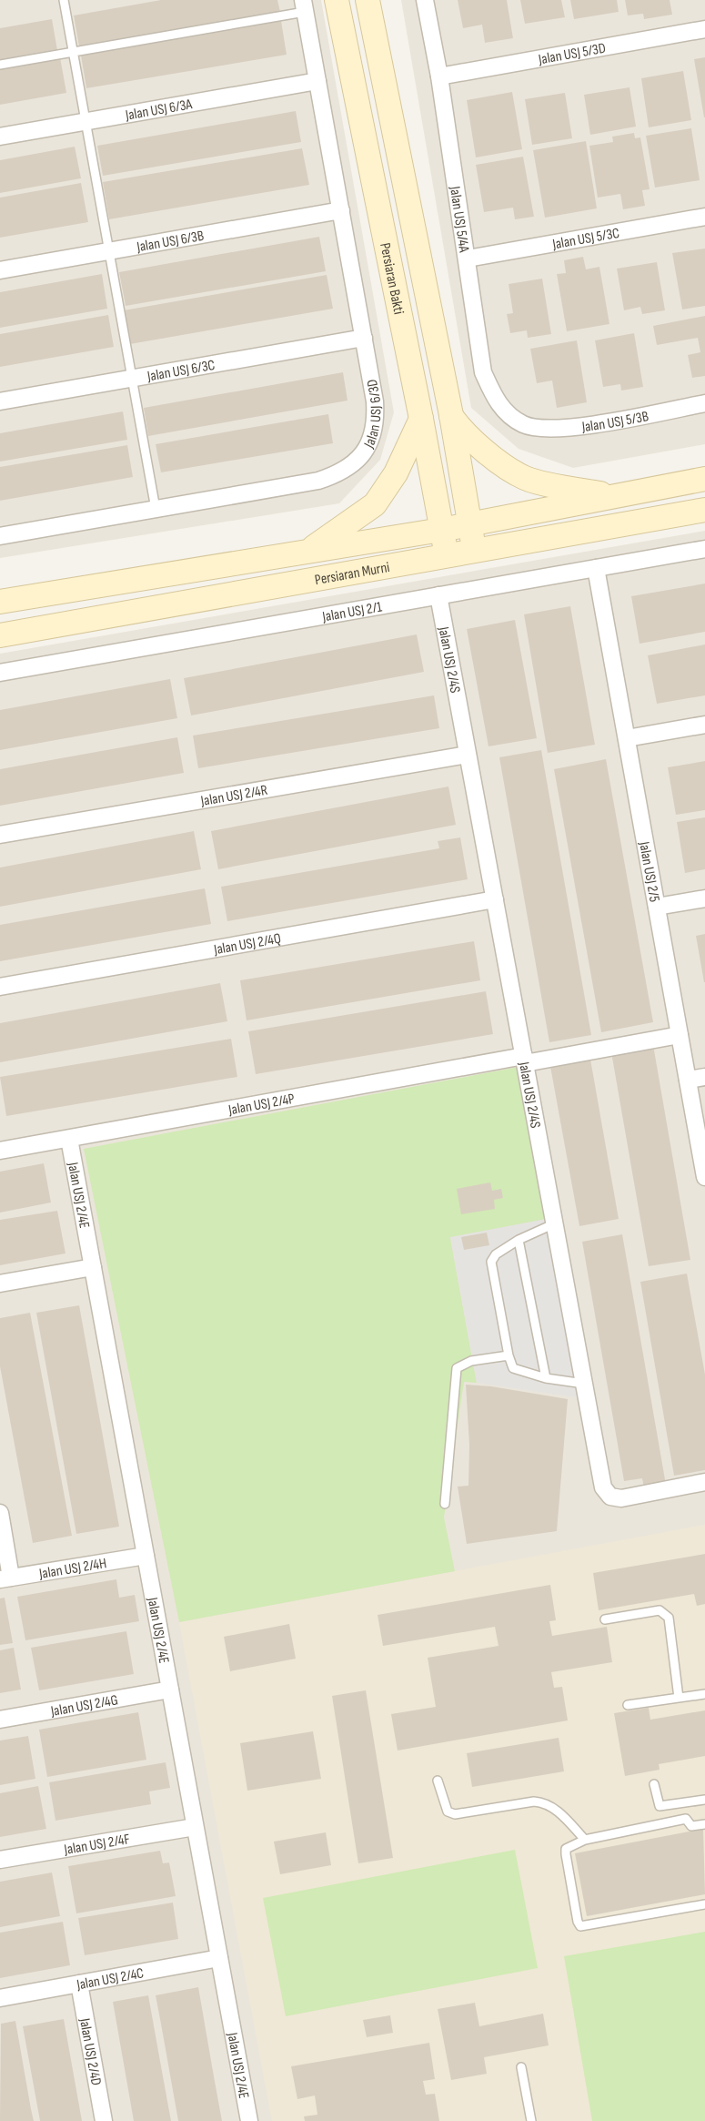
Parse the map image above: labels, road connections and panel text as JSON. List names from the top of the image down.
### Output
{
  "streets": {
    "main road": ["Persiaran Bakti", "Persiaran Murni"],
    "street": [
      "Jalan USJ 5/3D",
      "Jalan USJ 6/3A",
      "Jalan USJ 5/4A",
      "Jalan USJ 5/3C",
      "Jalan USJ 6/3B",
      "Jalan USJ 6/3C",
      "Jalan USJ 6/3D",
      "Jalan USJ 5/3B",
      "Jalan USJ 2/1",
      "Jalan USJ 2/4S",
      "Jalan USJ 2/4R",
      "Jalan USJ 2/5",
      "Jalan USJ 2/4Q",
      "Jalan USJ 2/4P",
      "Jalan USJ 2/4E",
      "Jalan USJ 2/4H",
      "Jalan USJ 2/4G",
      "Jalan USJ 2/4F",
      "Jalan USJ 2/4C",
      "Jalan USJ 2/4D"
    ]
  },
  "crossings": [
    ["Jalan USJ 5/3D", "Jalan USJ 5/4A"],
    ["Jalan USJ 6/3A", "Jalan USJ 6/3D"],
    ["Jalan USJ 5/4A", "Jalan USJ 5/3C"],
    ["Jalan USJ 5/4A", "Jalan USJ 5/3B"],
    ["Jalan USJ 6/3B", "Jalan USJ 6/3D"],
    ["Persiaran Bakti", "Persiaran Murni"],
    ["Jalan USJ 6/3C", "Jalan USJ 6/3D"],
    ["Jalan USJ 2/1", "Jalan USJ 2/4S"],
    ["Jalan USJ 2/1", "Jalan USJ 2/5"],
    ["Jalan USJ 2/4S", "Jalan USJ 2/4R"],
    ["Jalan USJ 2/4S", "Jalan USJ 2/4Q"],
    ["Jalan USJ 2/4S", "Jalan USJ 2/4P"],
    ["Jalan USJ 2/5", "Jalan USJ 2/4P"],
    ["Jalan USJ 2/4P", "Jalan USJ 2/4E"],
    ["Jalan USJ 2/4E", "Jalan USJ 2/4H"],
    ["Jalan USJ 2/4E", "Jalan USJ 2/4G"],
    ["Jalan USJ 2/4E", "Jalan USJ 2/4F"],
    ["Jalan USJ 2/4E", "Jalan USJ 2/4C"],
    ["Jalan USJ 2/4C", "Jalan USJ 2/4D"]
  ]
}
